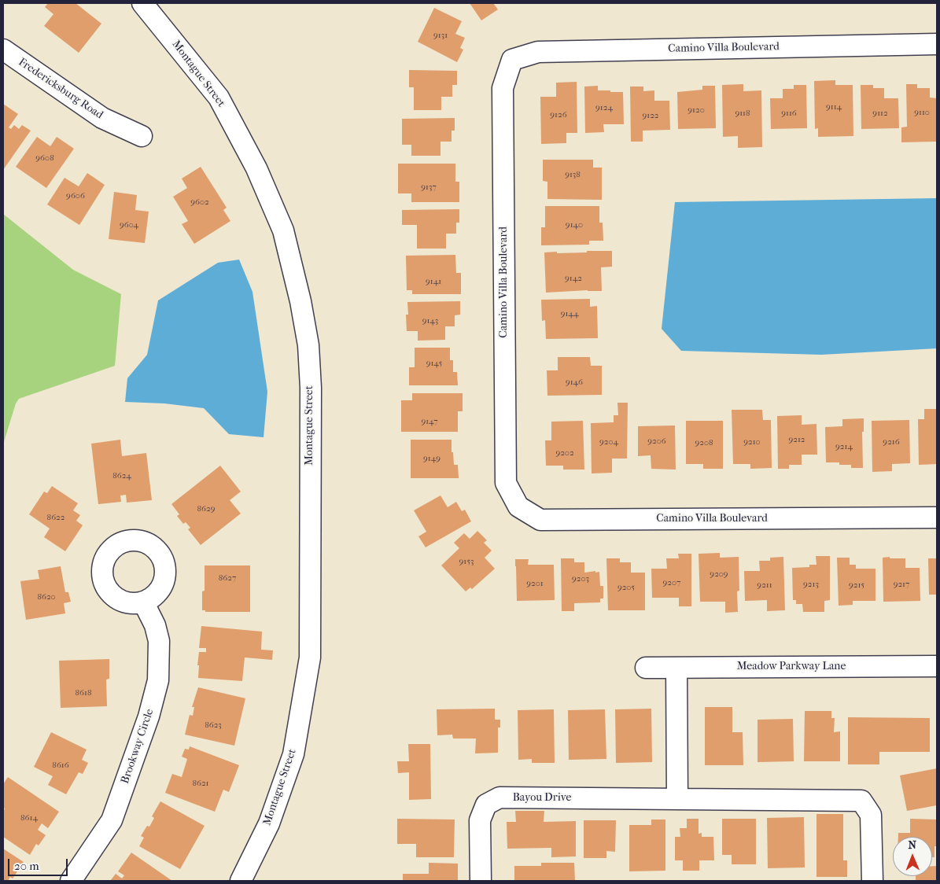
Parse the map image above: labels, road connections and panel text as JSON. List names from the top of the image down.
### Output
{
  "streets": {
    "street": [
      "Camino Villa Boulevard",
      "Montague Street",
      "Fredericksburg Road",
      "Meadow Parkway Lane",
      "Brookway Circle",
      "Bayou Drive"
    ]
  },
  "house_numbers": [
    "9131",
    "9114",
    "9124",
    "9120",
    "9110",
    "9118",
    "9116",
    "9112",
    "9126",
    "9122",
    "9608",
    "9138",
    "9137",
    "9606",
    "9602",
    "9604",
    "9140",
    "9142",
    "9141",
    "9144",
    "9143",
    "9145",
    "9146",
    "9147",
    "9212",
    "9206",
    "9204",
    "9210",
    "9216",
    "9208",
    "9214",
    "9202",
    "9149",
    "8624",
    "8629",
    "8622",
    "9153",
    "9209",
    "8627",
    "9203",
    "9207",
    "9201",
    "9213",
    "9217",
    "9211",
    "9215",
    "9205",
    "8620",
    "8618",
    "8623",
    "8616",
    "8621",
    "8614"
  ],
  "scale_bar": "20 m",
  "north": "top"
}
